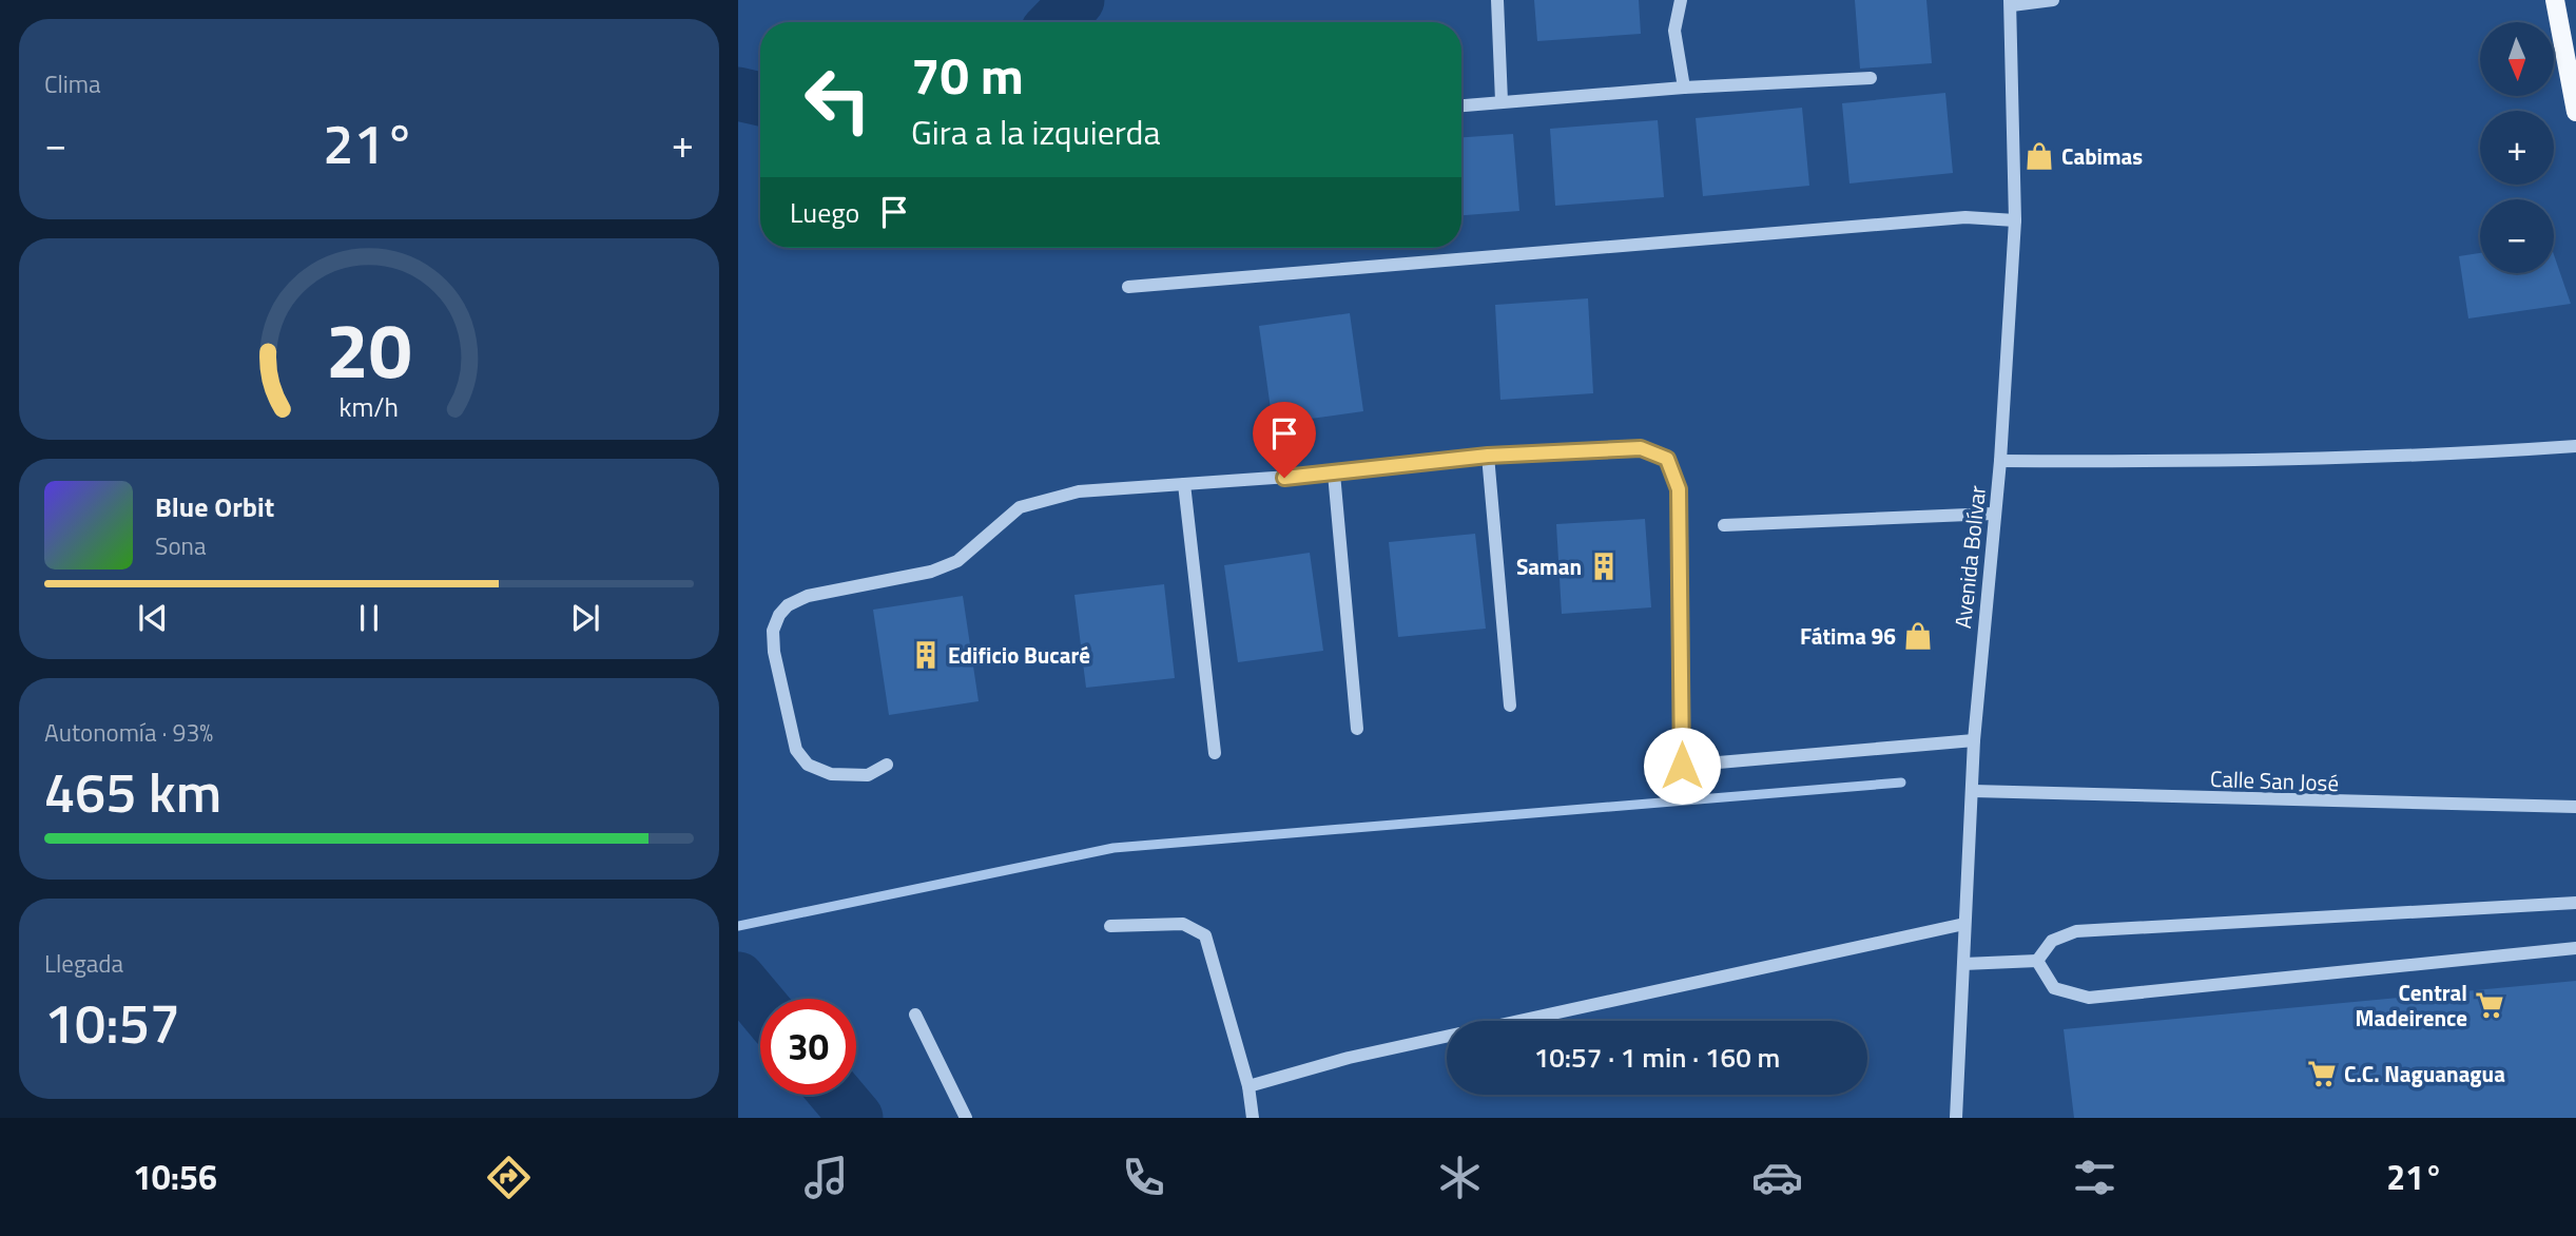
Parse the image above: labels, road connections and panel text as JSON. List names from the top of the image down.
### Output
{
  "streets": {
    "street": ["Avenida Bolívar", "Calle San José"]
  },
  "crossings": [
    ["Avenida Bolívar", "Calle San José"]
  ],
  "places": {
    "shop": ["Cabimas", "Fátima 96"],
    "building": ["Saman", "Edificio Bucaré"],
    "supermarket": ["Central Madeirence", "C.C. Naguanagua"]
  },
  "north": "bottom",
  "page": {
    "tile": [
      "Clima",
      ["Autonomía · 93%", "465 km"],
      ["Llegada", "10:57"]
    ],
    "map_buttons": ["+", "−"],
    "turn": ["70 m", "Gira a la izquierda"],
    "heat": ["−", "21°", "+"],
    "then": "Luego",
    "song": ["Blue Orbit", "Sona"],
    "limit": "30",
    "trip": "10:57 · 1 min · 160 m",
    "tabs": ["10:56", "21°"],
    "gauge": ["20", "km/h"]
  }
}
